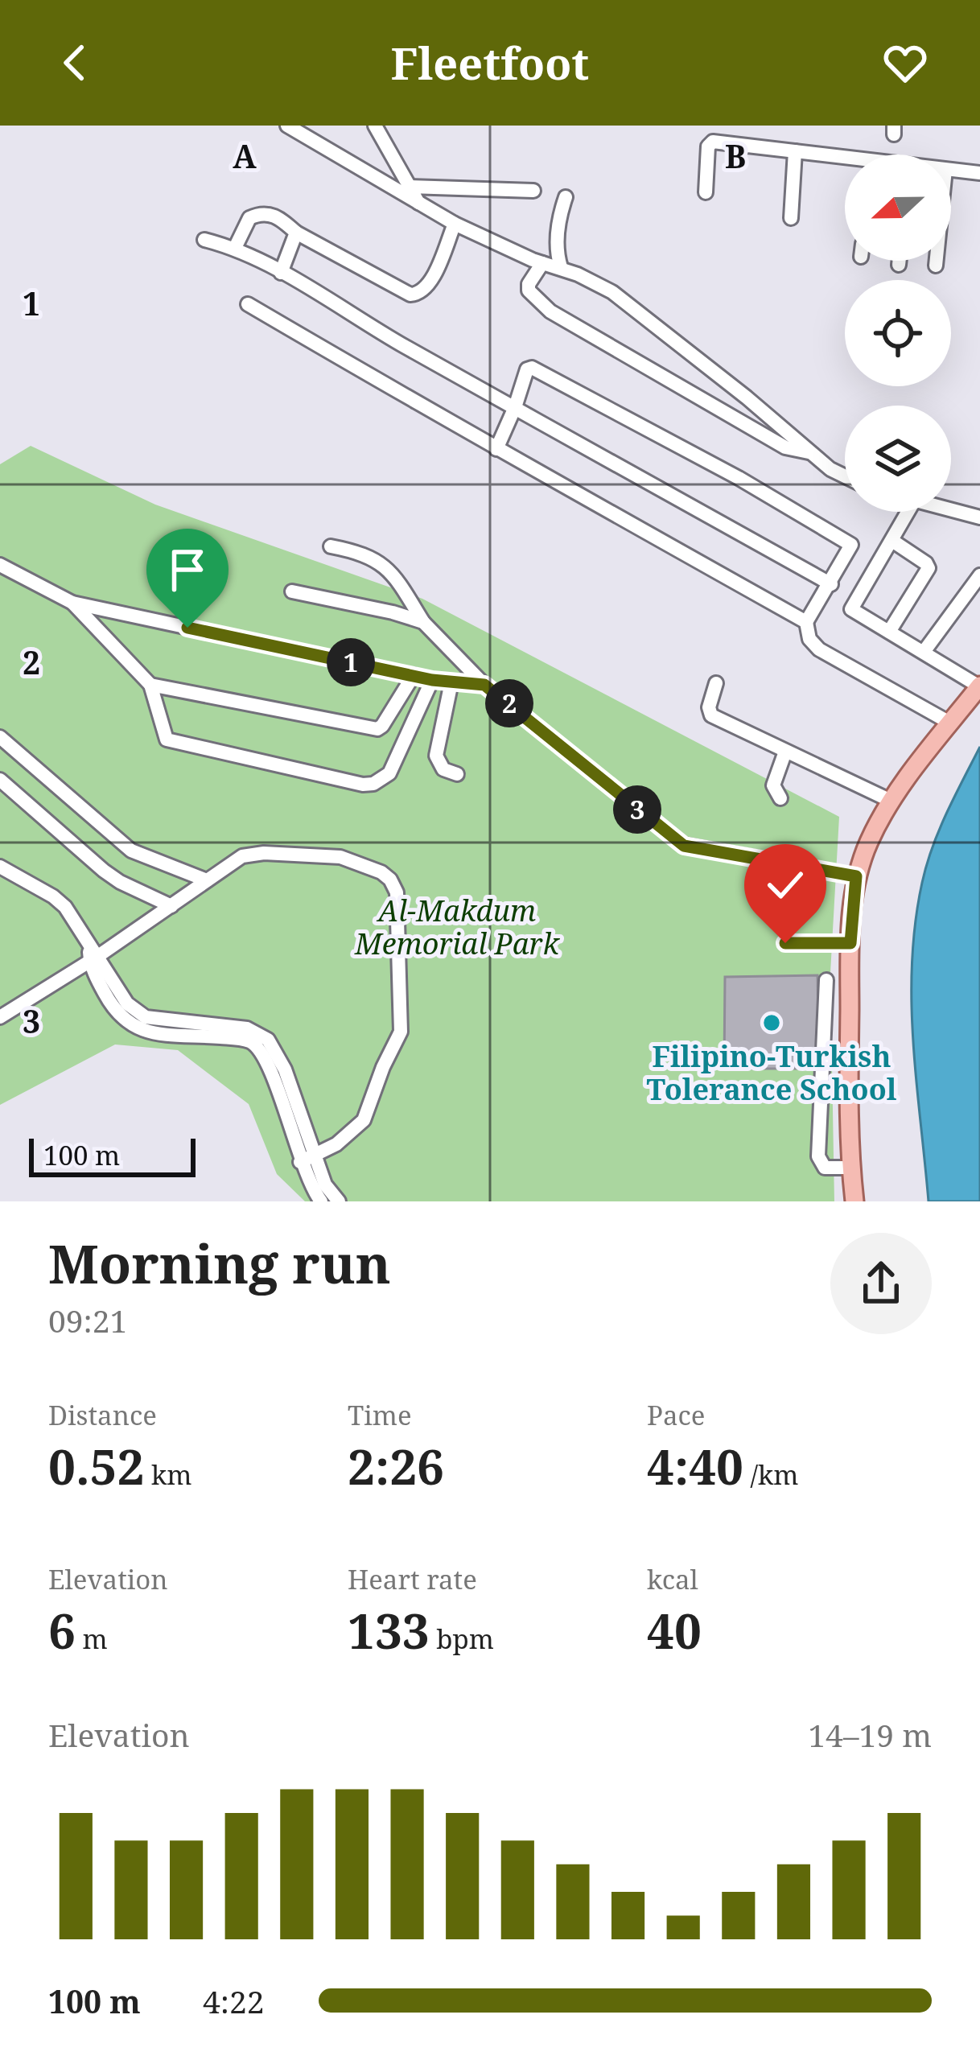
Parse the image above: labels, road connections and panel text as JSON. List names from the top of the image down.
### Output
{
  "parks": ["Al-Makdum Memorial Park"],
  "places": ["Filipino-Turkish Tolerance School"],
  "scale_bar": "100 m",
  "north": "left",
  "page": {
    "header": "Fleetfoot",
    "pins": ["1", "2", "3"],
    "scale": "100 m",
    "heading": ["Morning run", "09:21"],
    "stats": [
      ["Distance", "0.52 km"],
      ["Time", "2:26"],
      ["Pace", "4:40 /km"],
      ["Elevation", "6 m"],
      ["Heart rate", "133 bpm"],
      ["kcal", "40"]
    ],
    "chart": ["Elevation", "14–19 m"],
    "list": [
      {
        "name": "100 m",
        "note": "4:22"
      }
    ]
  },
  "grid": {
    "columns": ["A", "B"],
    "rows": ["1", "2", "3"]
  }
}
